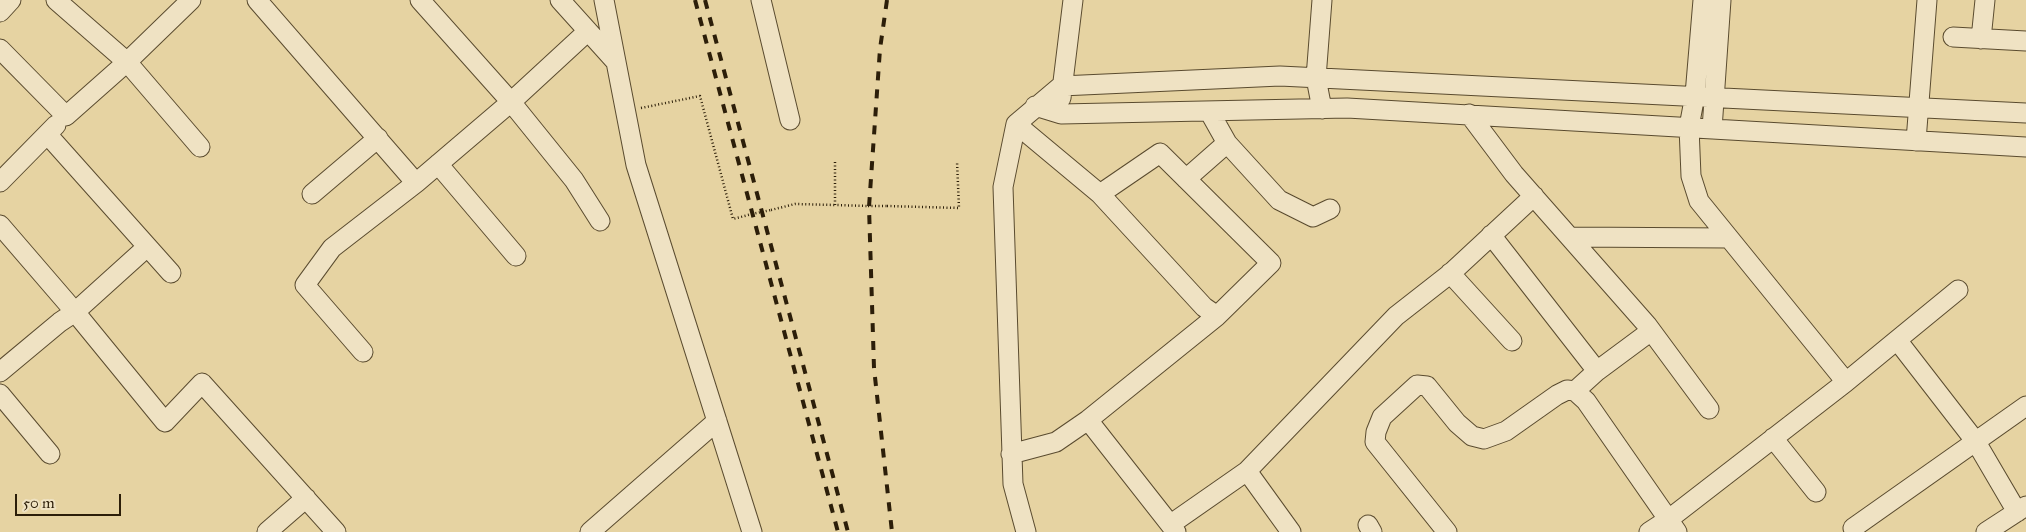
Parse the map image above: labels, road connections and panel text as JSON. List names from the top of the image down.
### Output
{
  "scale_bar": "50 m"
}
